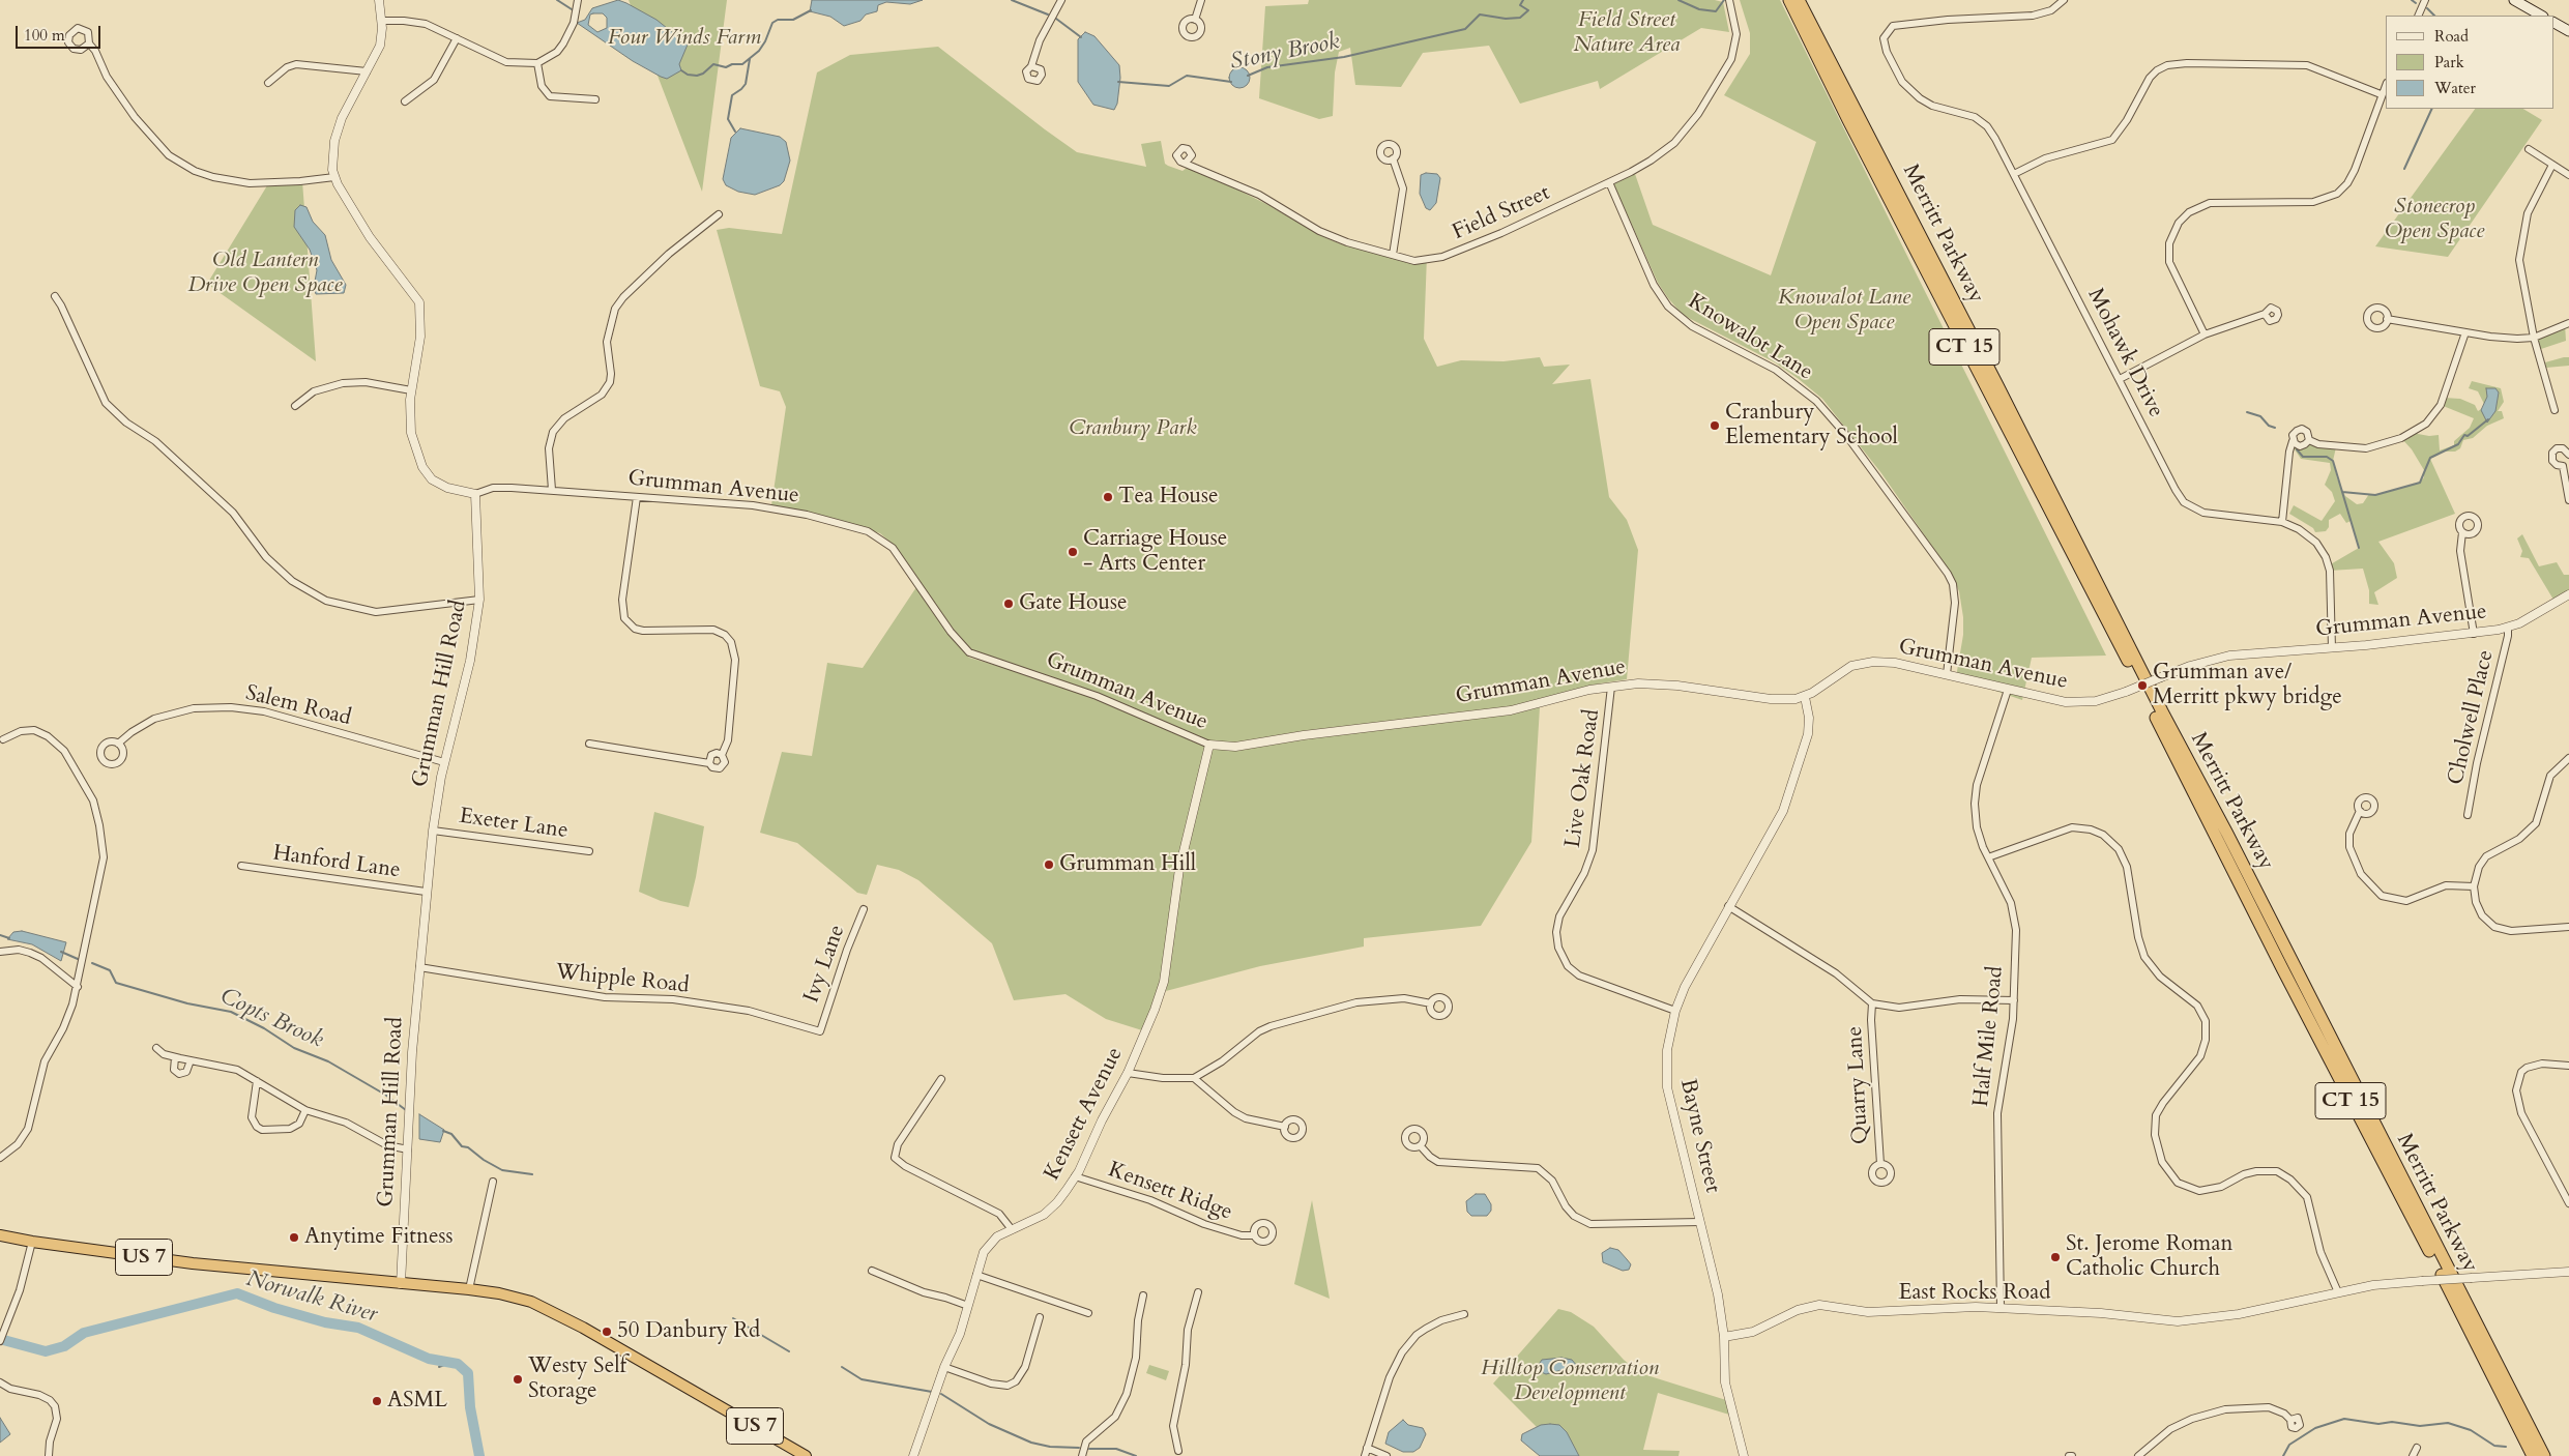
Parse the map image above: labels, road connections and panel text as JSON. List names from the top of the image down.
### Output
{
  "streets": {
    "highway": ["Merritt Parkway", "CT 15", "US 7"],
    "street": [
      "Field Street",
      "Knowalot Lane",
      "Mohawk Drive",
      "Grumman Avenue",
      "Grumman Hill Road",
      "Salem Road",
      "Cholwell Place",
      "Live Oak Road",
      "Exeter Lane",
      "Hanford Lane",
      "Ivy Lane",
      "Whipple Road",
      "Half Mile Road",
      "Quarry Lane",
      "Kensett Avenue",
      "Bayne Street",
      "Kensett Ridge",
      "East Rocks Road"
    ]
  },
  "crossings": [
    ["Field Street", "Knowalot Lane"],
    ["Knowalot Lane", "Grumman Avenue"],
    ["Mohawk Drive", "Grumman Avenue"],
    ["Grumman Avenue", "Grumman Hill Road"],
    ["Grumman Avenue", "Cholwell Place"],
    ["Grumman Avenue", "Live Oak Road"],
    ["Grumman Avenue", "Half Mile Road"],
    ["Grumman Avenue", "Kensett Avenue"],
    ["Grumman Avenue", "Bayne Street"],
    ["Grumman Hill Road", "Salem Road"],
    ["Grumman Hill Road", "Exeter Lane"],
    ["Grumman Hill Road", "Hanford Lane"],
    ["Grumman Hill Road", "Whipple Road"],
    ["Grumman Hill Road", "US 7"],
    ["Live Oak Road", "Bayne Street"],
    ["Ivy Lane", "Whipple Road"],
    ["Half Mile Road", "East Rocks Road"],
    ["Kensett Avenue", "Kensett Ridge"],
    ["Bayne Street", "East Rocks Road"]
  ],
  "water": ["Stony Brook", "Copts Brook", "Norwalk River"],
  "parks": [
    "Field Street Nature Area",
    "Four Winds Farm",
    "Stonecrop Open Space",
    "Old Lantern Drive Open Space",
    "Knowalot Lane Open Space",
    "Cranbury Park",
    "Hilltop Conservation Development"
  ],
  "places": [
    "Cranbury Elementary School",
    "Tea House",
    "Carriage House - Arts Center",
    "Gate House",
    "Grumman ave/ Merritt pkwy bridge",
    "Grumman Hill",
    "Anytime Fitness",
    "St. Jerome Roman Catholic Church",
    "50 Danbury Rd",
    "Westy Self Storage",
    "ASML"
  ],
  "legend": ["Road", "Park", "Water"],
  "scale_bar": "100 m"
}
